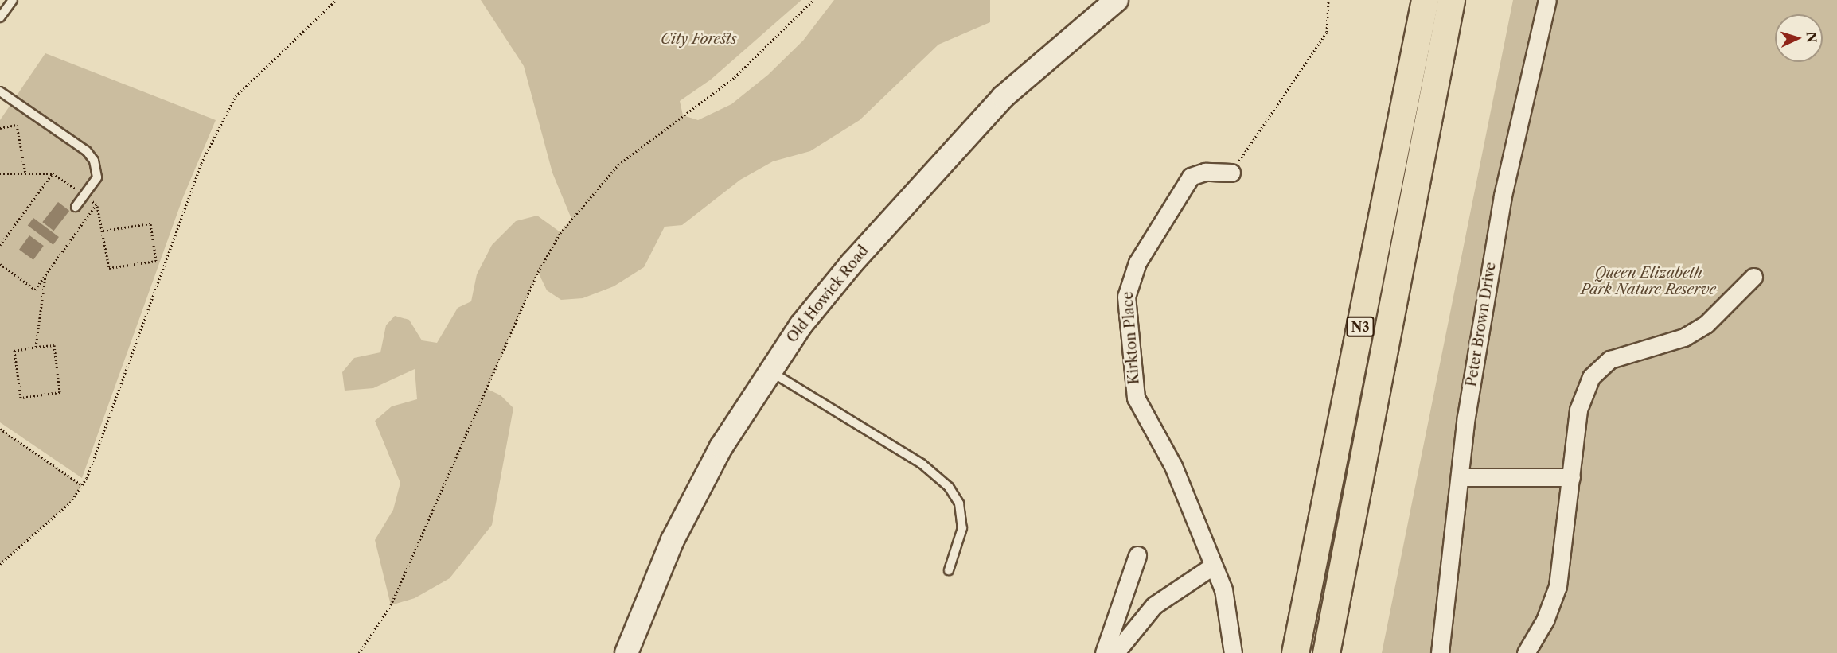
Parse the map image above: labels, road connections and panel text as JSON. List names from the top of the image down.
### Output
{
  "streets": {
    "highway": ["N3"],
    "main road": ["Old Howick Road"],
    "street": ["Peter Brown Drive", "Kirkton Place"]
  },
  "parks": ["City Forests", "Queen Elizabeth Park Nature Reserve"],
  "north": "right"
}
